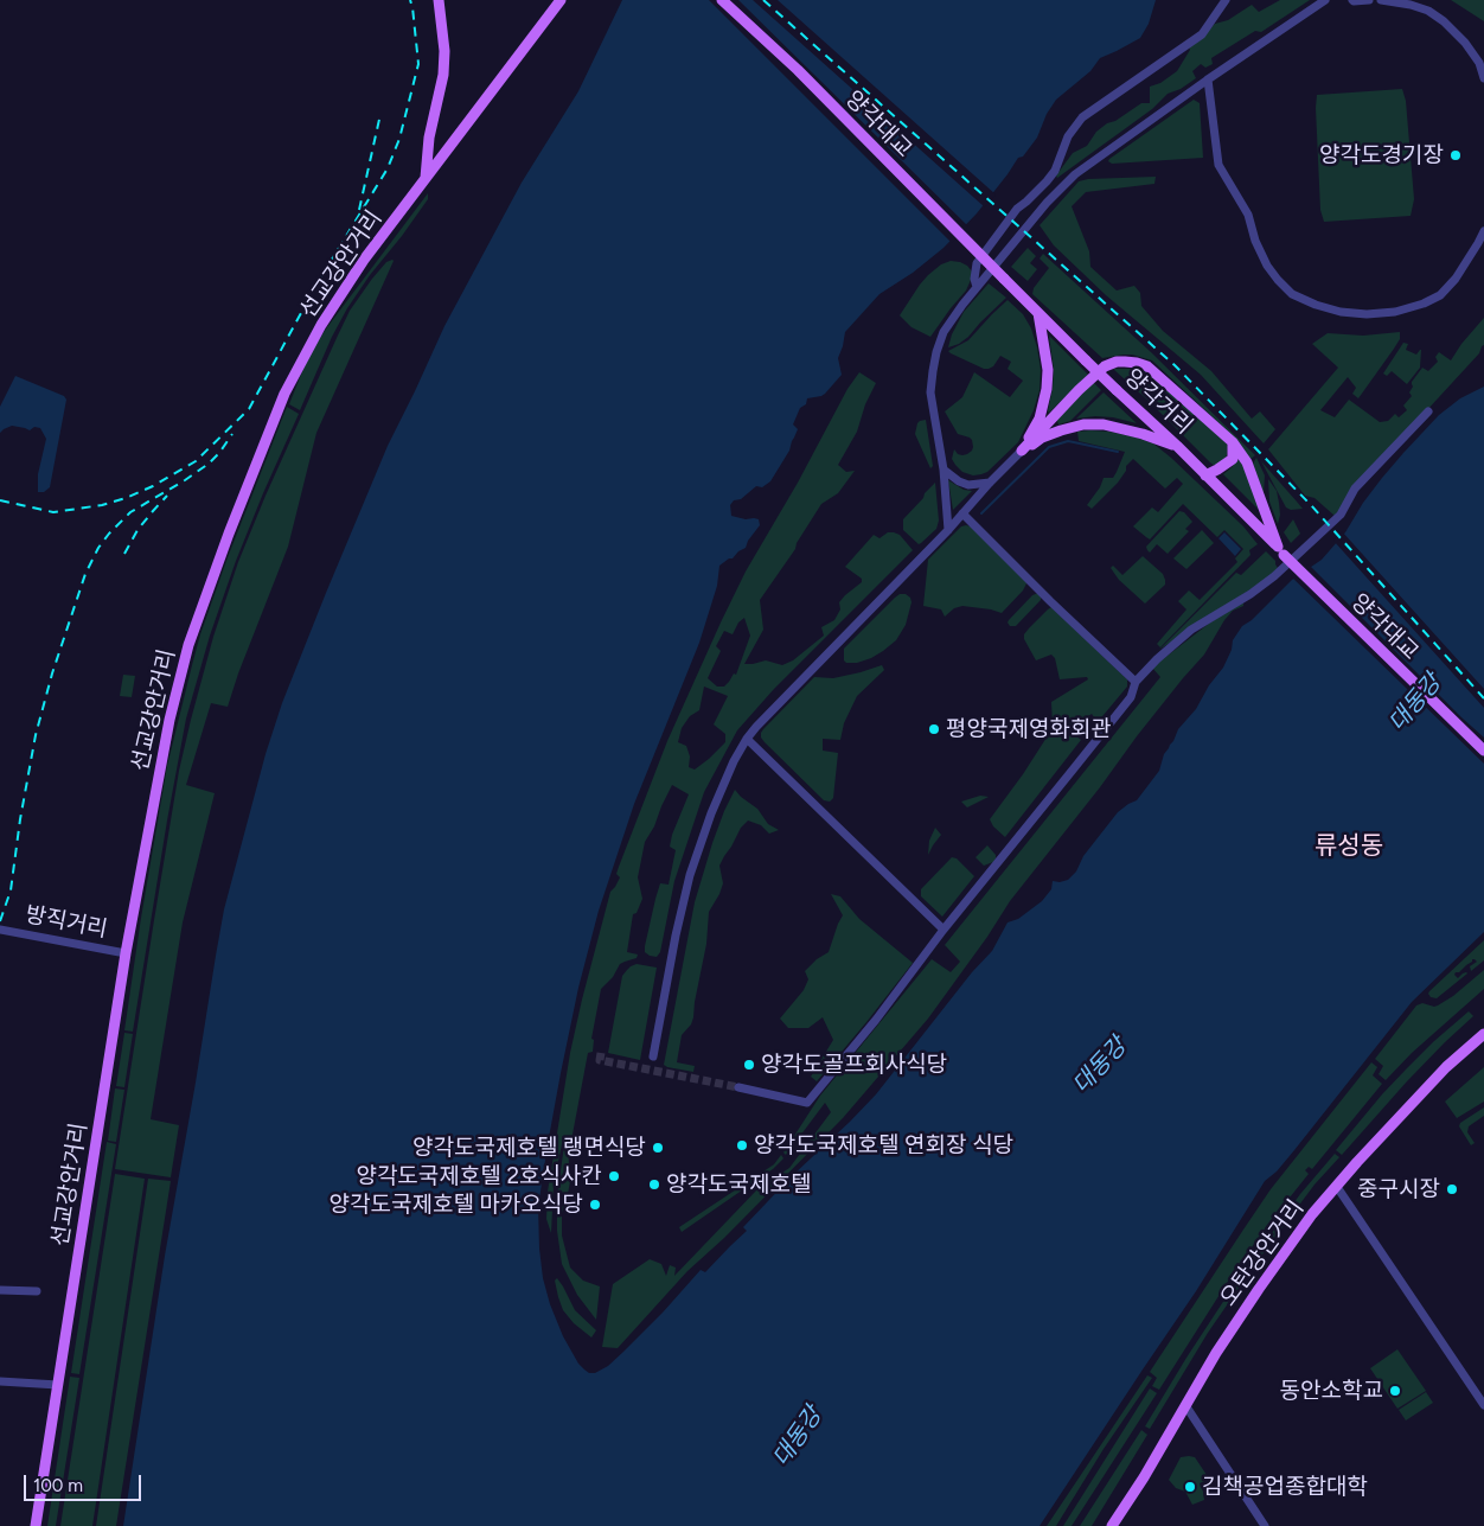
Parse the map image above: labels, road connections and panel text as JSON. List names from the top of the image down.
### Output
{
  "streets": {
    "main road": [
      "양각대교",
      "선교강안거리",
      "양각거리",
      "오탄강안거리"
    ],
    "street": ["방직거리"]
  },
  "crossings": [
    ["양각대교", "양각거리"],
    ["선교강안거리", "방직거리"]
  ],
  "districts": ["류성동"],
  "water": ["대동강"],
  "places": [
    "양각도경기장",
    "평양국제영화회관",
    "양각도골프회사식당",
    "양각도국제호텔 연회장 식당",
    "양각도국제호텔 랭면식당",
    "양각도국제호텔 2호식사칸",
    "양각도국제호텔",
    "중구시장",
    "양각도국제호텔 마카오식당",
    "동안소학교",
    "김책공업종합대학"
  ],
  "scale_bar": "100 m"
}
